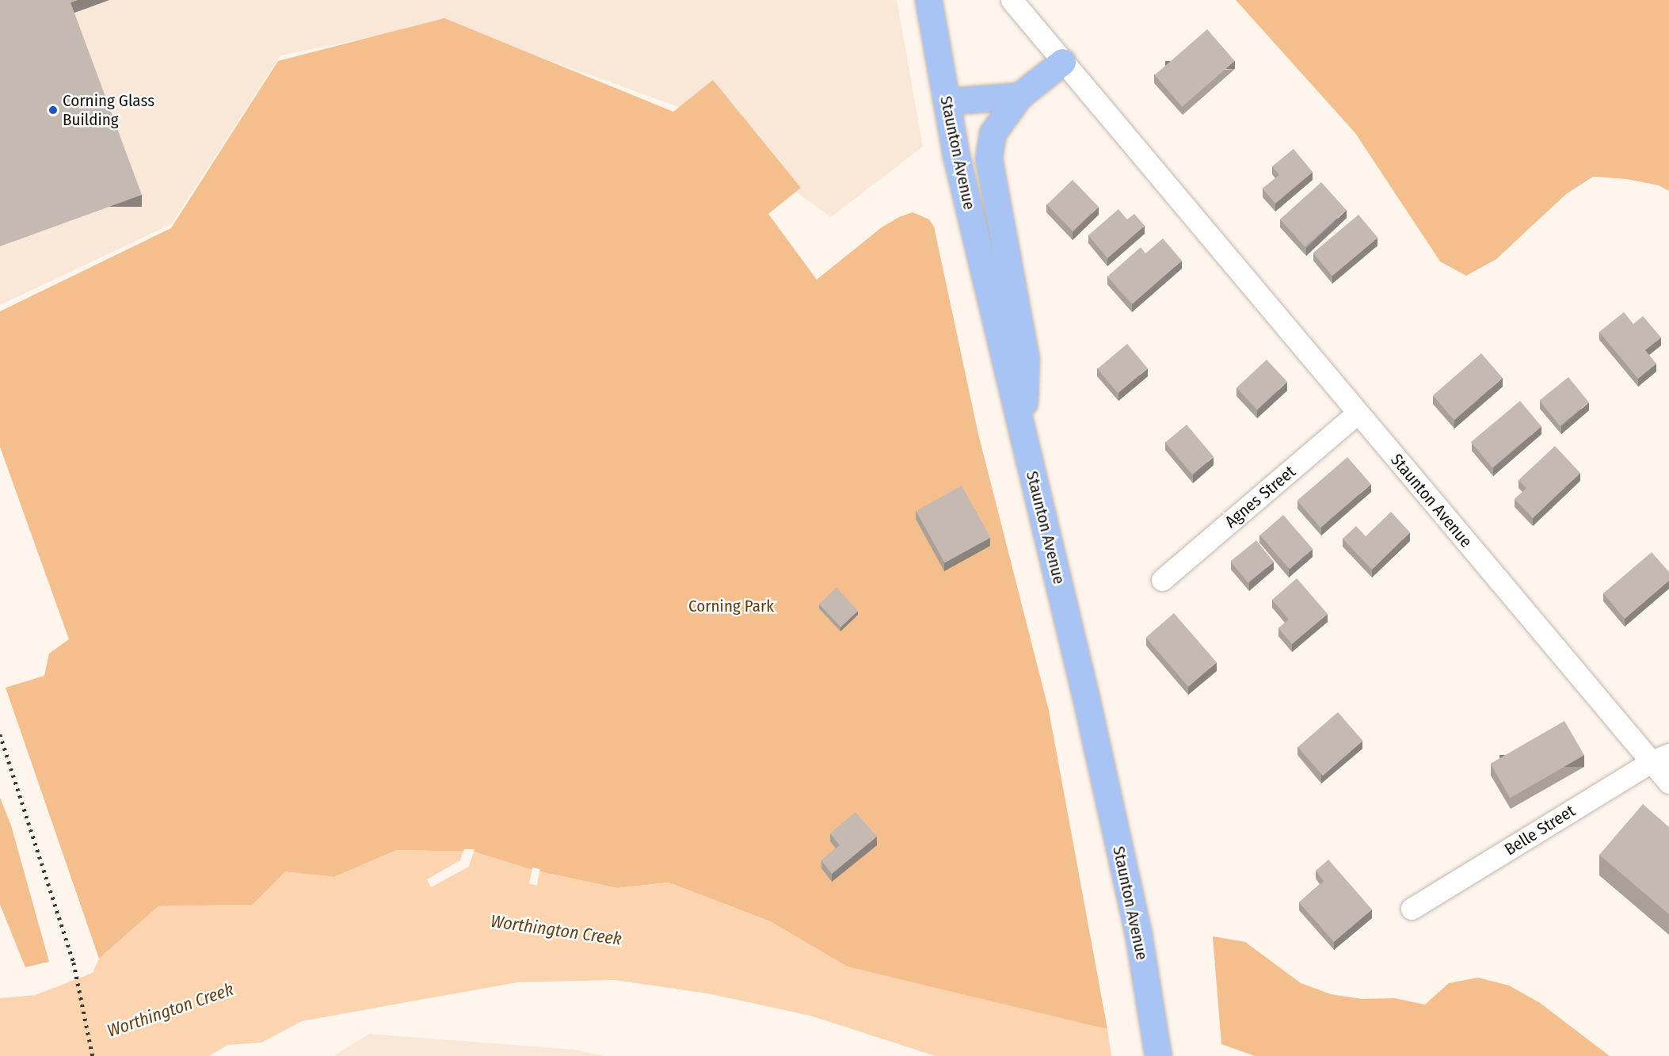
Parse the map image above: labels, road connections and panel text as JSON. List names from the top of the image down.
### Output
{
  "streets": {
    "main road": ["Staunton Avenue"],
    "street": ["Agnes Street", "Belle Street"]
  },
  "crossings": [
    ["Staunton Avenue", "Agnes Street"],
    ["Staunton Avenue", "Belle Street"]
  ],
  "water": ["Worthington Creek"],
  "parks": ["Corning Park"],
  "places": ["Corning Glass Building"]
}
